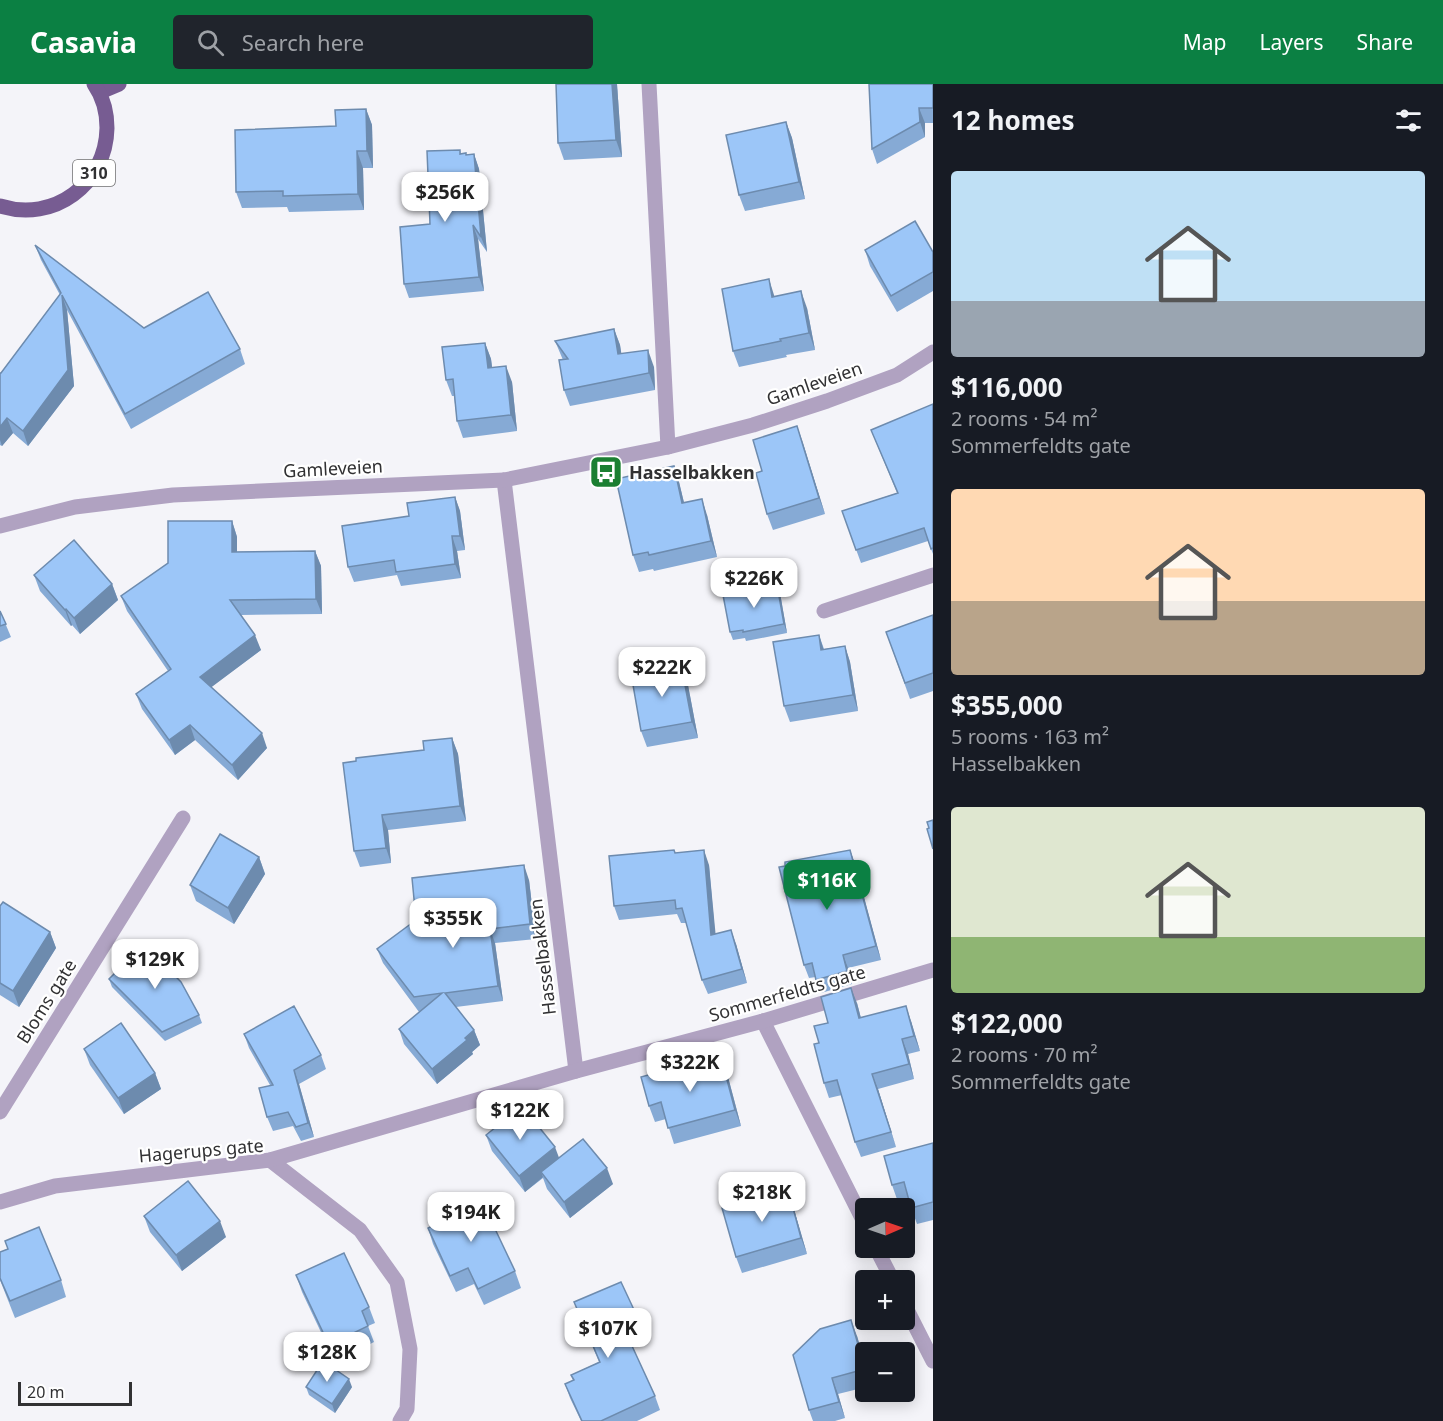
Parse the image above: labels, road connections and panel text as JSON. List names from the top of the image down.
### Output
{
  "streets": {
    "main road": ["310"],
    "street": [
      "Gamleveien",
      "Hasselbakken",
      "Sommerfeldts gate",
      "Bloms gate",
      "Hagerups gate"
    ]
  },
  "crossings": [
    ["Gamleveien", "Hasselbakken"],
    ["Hasselbakken", "Sommerfeldts gate"],
    ["Sommerfeldts gate", "Hagerups gate"]
  ],
  "places": {
    "bus stop": ["Hasselbakken"]
  },
  "scale_bar": "20 m",
  "north": "right",
  "page": {
    "header": "Casavia",
    "search": "Search here",
    "nav": ["Map", "Layers", "Share"],
    "heading": "12 homes",
    "list": [
      {
        "name": "$116,000",
        "note": "2 rooms · 54 m² · Sommerfeldts gate"
      },
      {
        "name": "$355,000",
        "note": "5 rooms · 163 m² · Hasselbakken"
      },
      {
        "name": "$122,000",
        "note": "2 rooms · 70 m² · Sommerfeldts gate"
      }
    ],
    "price": [
      "$256K",
      "$226K",
      "$222K",
      "$116K",
      "$355K",
      "$129K",
      "$322K",
      "$122K",
      "$218K",
      "$194K",
      "$107K",
      "$128K"
    ],
    "map_buttons": ["+", "−"],
    "scale": "20 m"
  }
}
